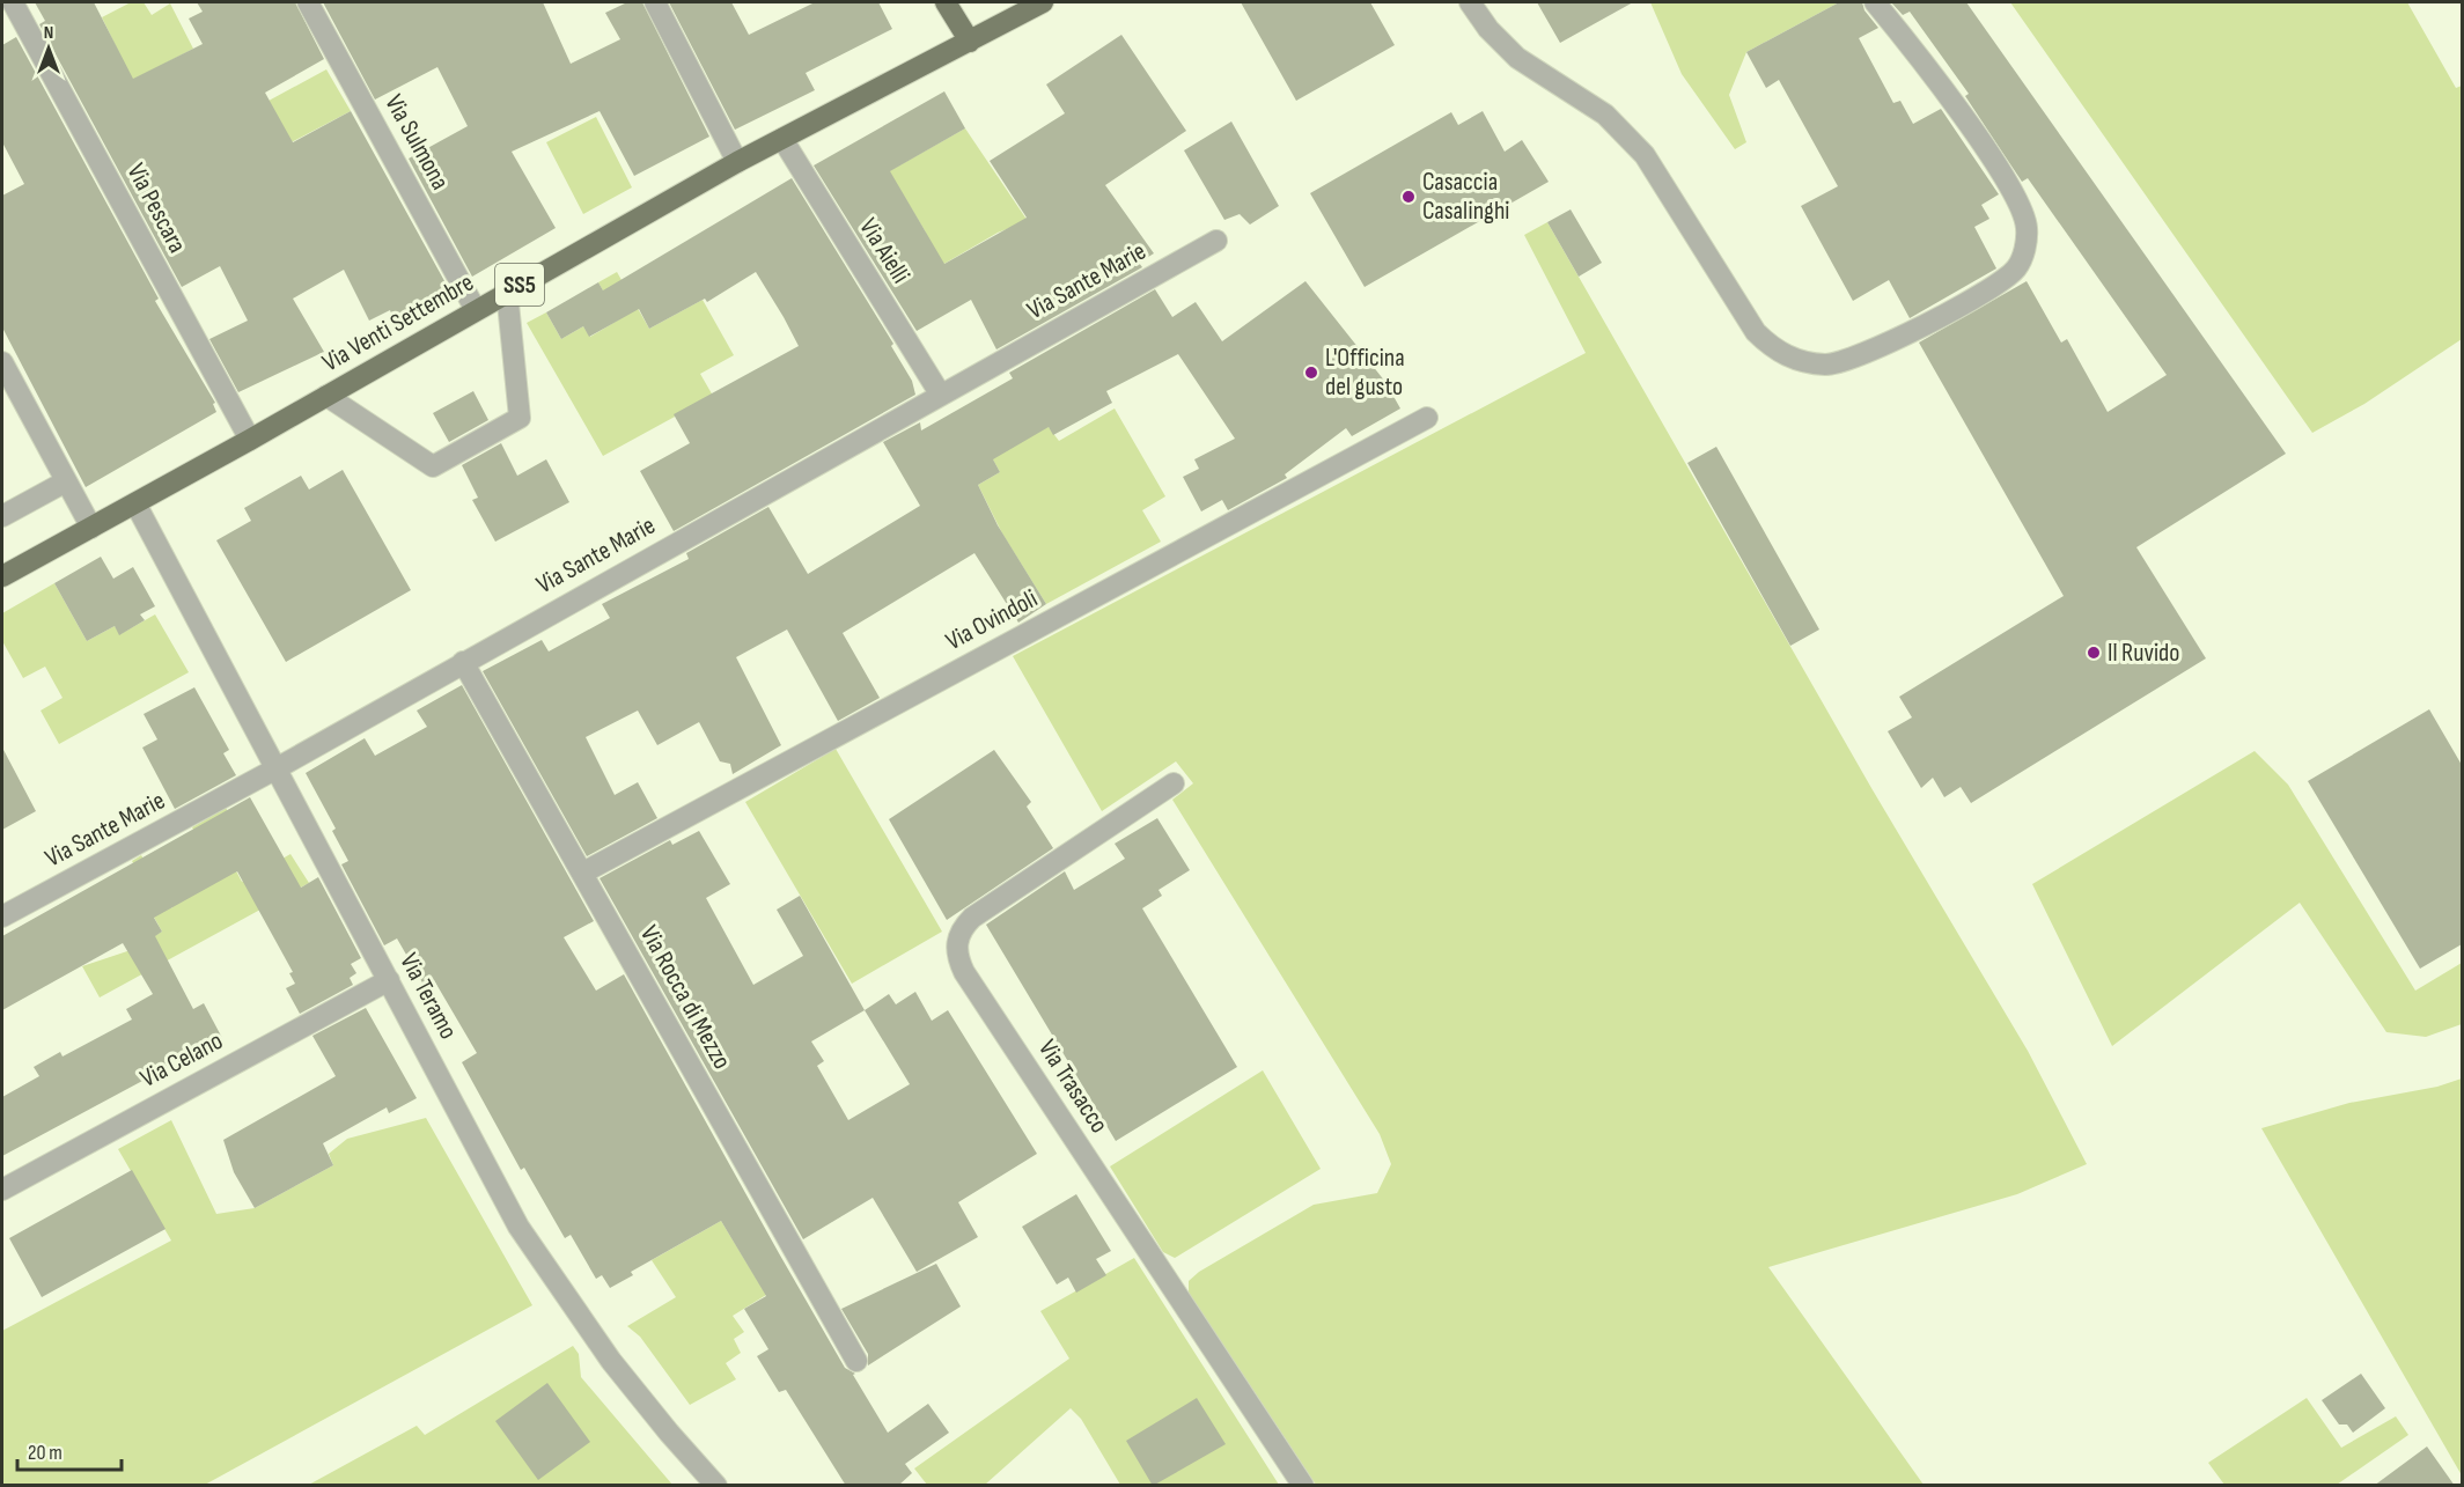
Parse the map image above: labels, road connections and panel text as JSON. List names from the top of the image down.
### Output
{
  "streets": {
    "main road": ["SS5", "Via Venti Settembre"],
    "street": [
      "Via Sulmona",
      "Via Pescara",
      "Via Aielli",
      "Via Sante Marie",
      "Via Ovindoli",
      "Via Teramo",
      "Via Rocca di Mezzo",
      "Via Celano",
      "Via Trasacco"
    ]
  },
  "crossings": [
    ["Via Sulmona", "Via Venti Settembre"],
    ["Via Pescara", "Via Venti Settembre"],
    ["Via Aielli", "Via Sante Marie"],
    ["Via Aielli", "Via Venti Settembre"],
    ["Via Sante Marie", "Via Teramo"],
    ["Via Sante Marie", "Via Rocca di Mezzo"],
    ["Via Venti Settembre", "Via Teramo"],
    ["Via Ovindoli", "Via Rocca di Mezzo"],
    ["Via Teramo", "Via Celano"]
  ],
  "places": ["Casaccia Casalinghi", "L'Officina del gusto", "Il Ruvido"],
  "scale_bar": "20 m",
  "north": "top"
}
